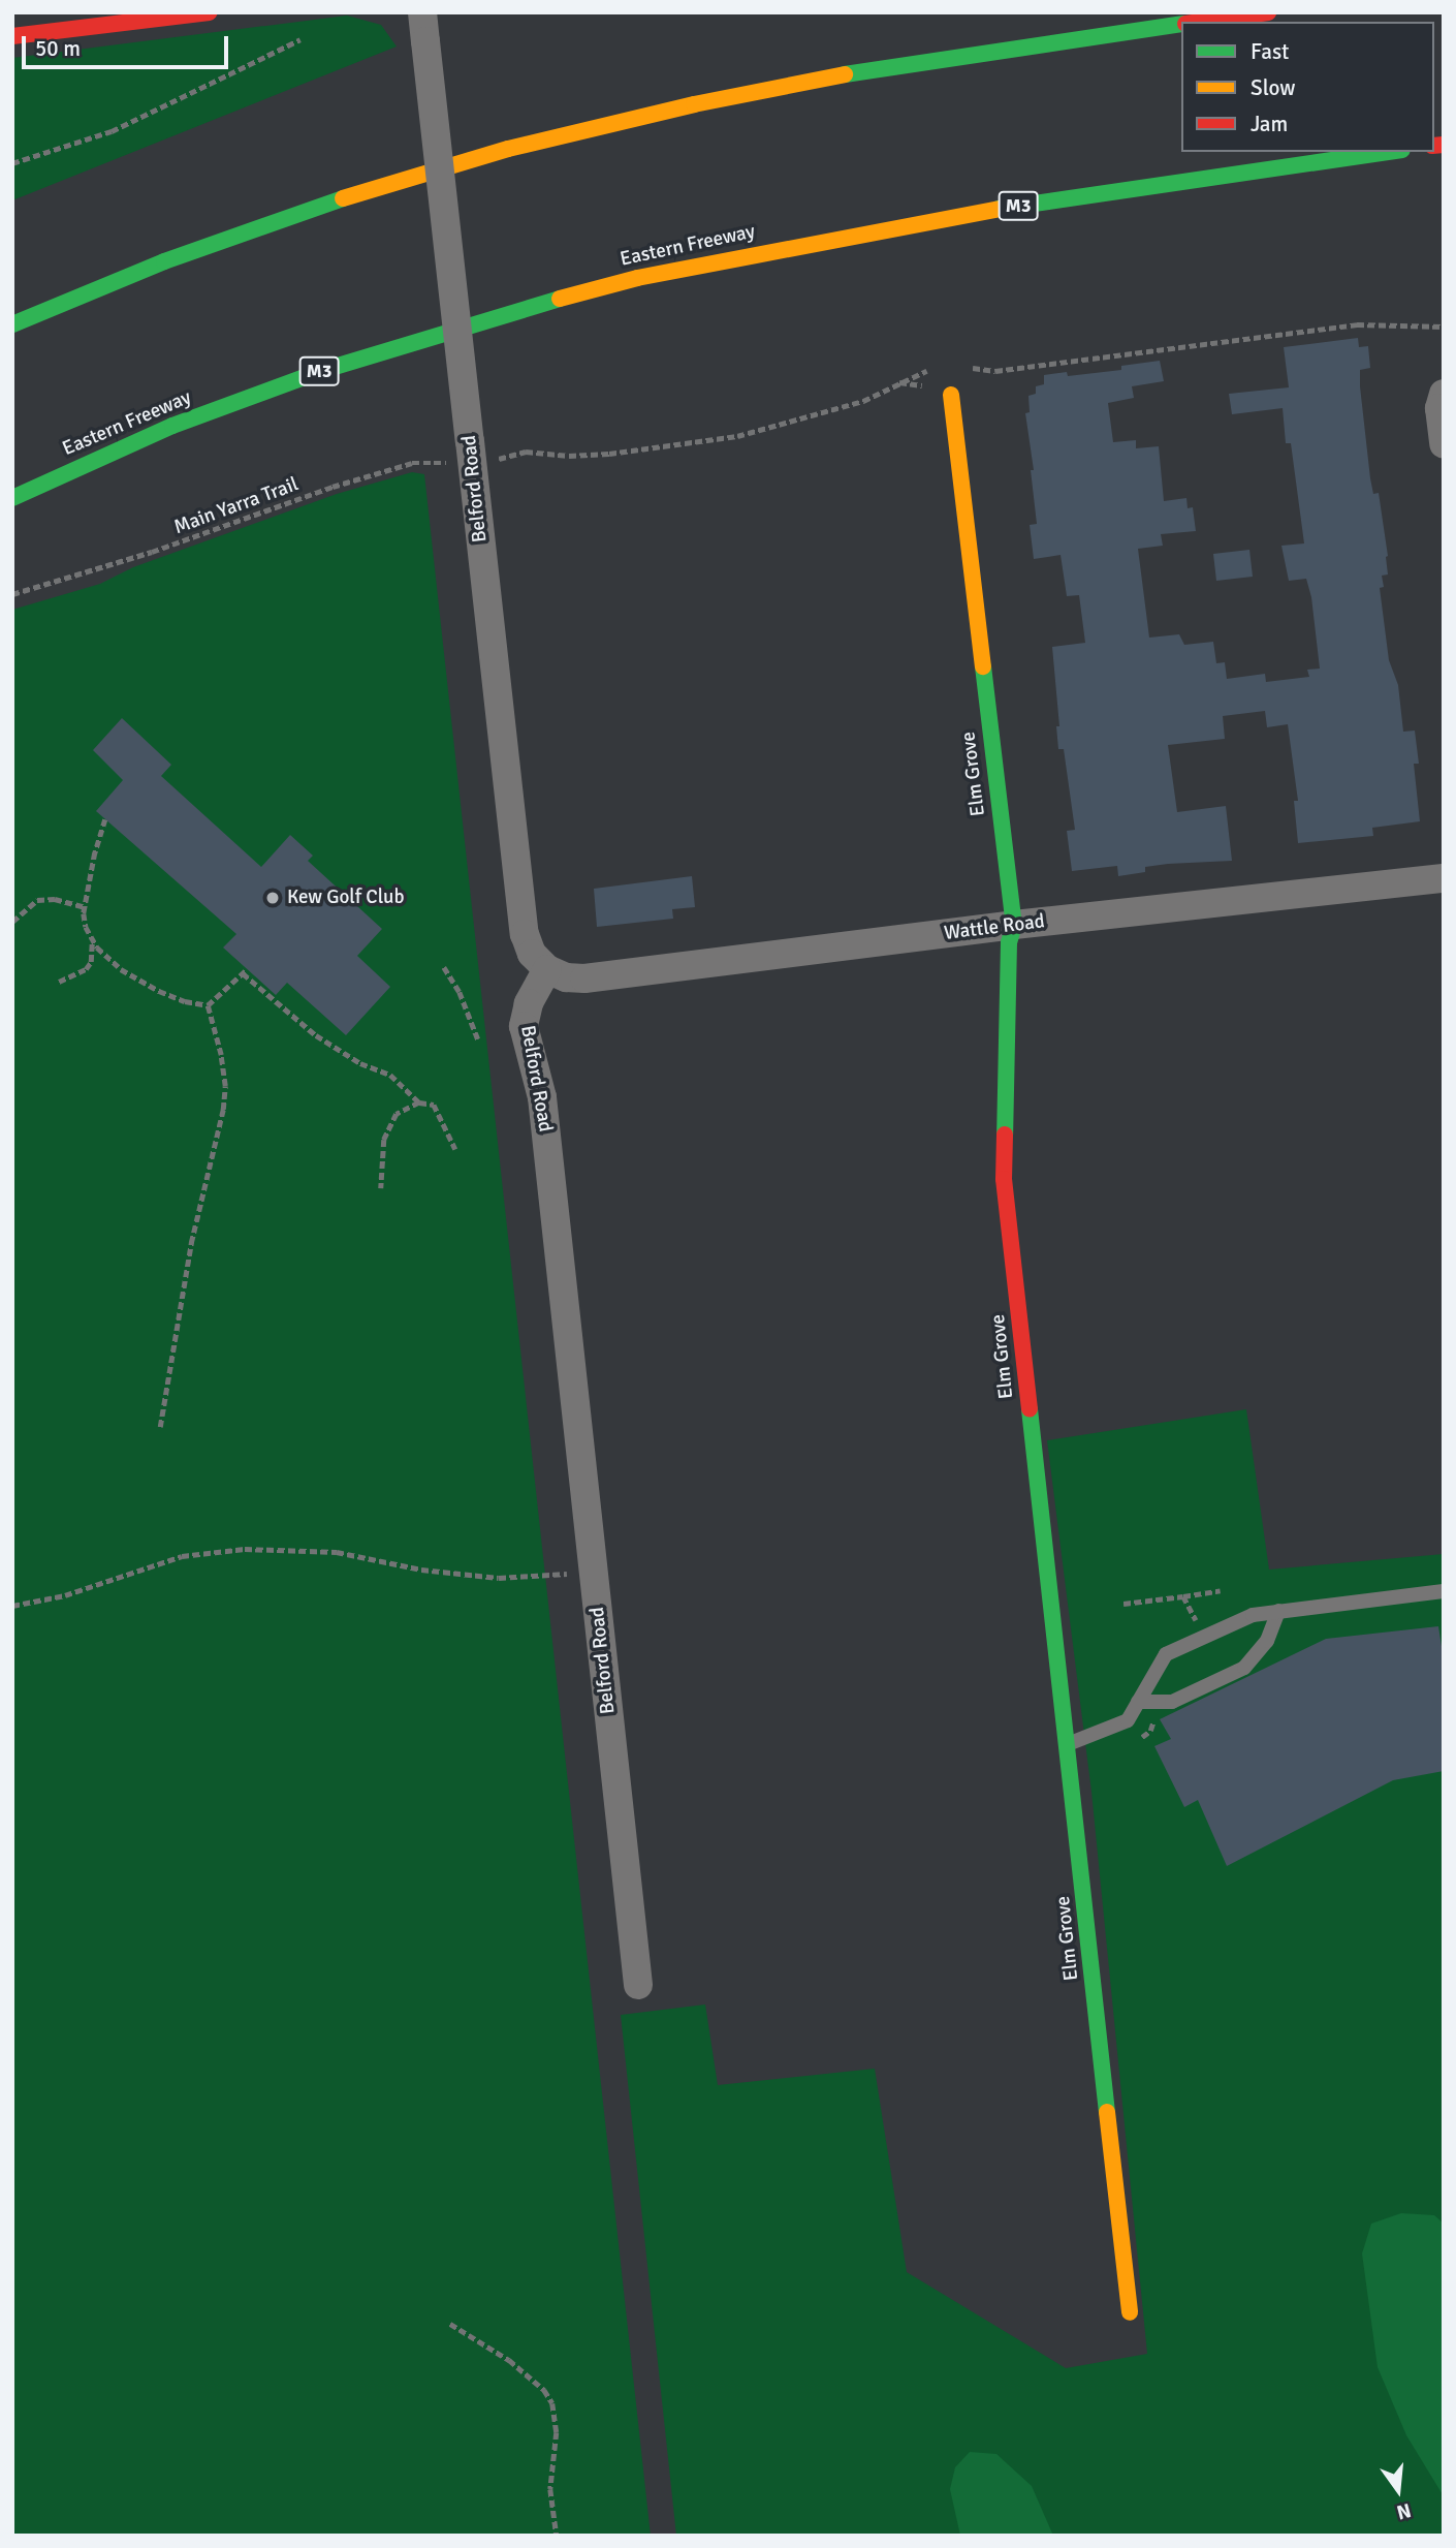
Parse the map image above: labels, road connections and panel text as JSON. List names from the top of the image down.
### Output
{
  "streets": {
    "main road": ["M3", "Eastern Freeway", "Elm Grove"],
    "street": ["Belford Road", "Wattle Road"],
    "path": ["Main Yarra Trail"]
  },
  "crossings": [
    ["Belford Road", "Main Yarra Trail"],
    ["Belford Road", "Wattle Road"],
    ["Elm Grove", "Wattle Road"]
  ],
  "places": ["Kew Golf Club"],
  "legend": ["Fast", "Slow", "Jam"],
  "scale_bar": "50 m",
  "north": "bottom"
}
